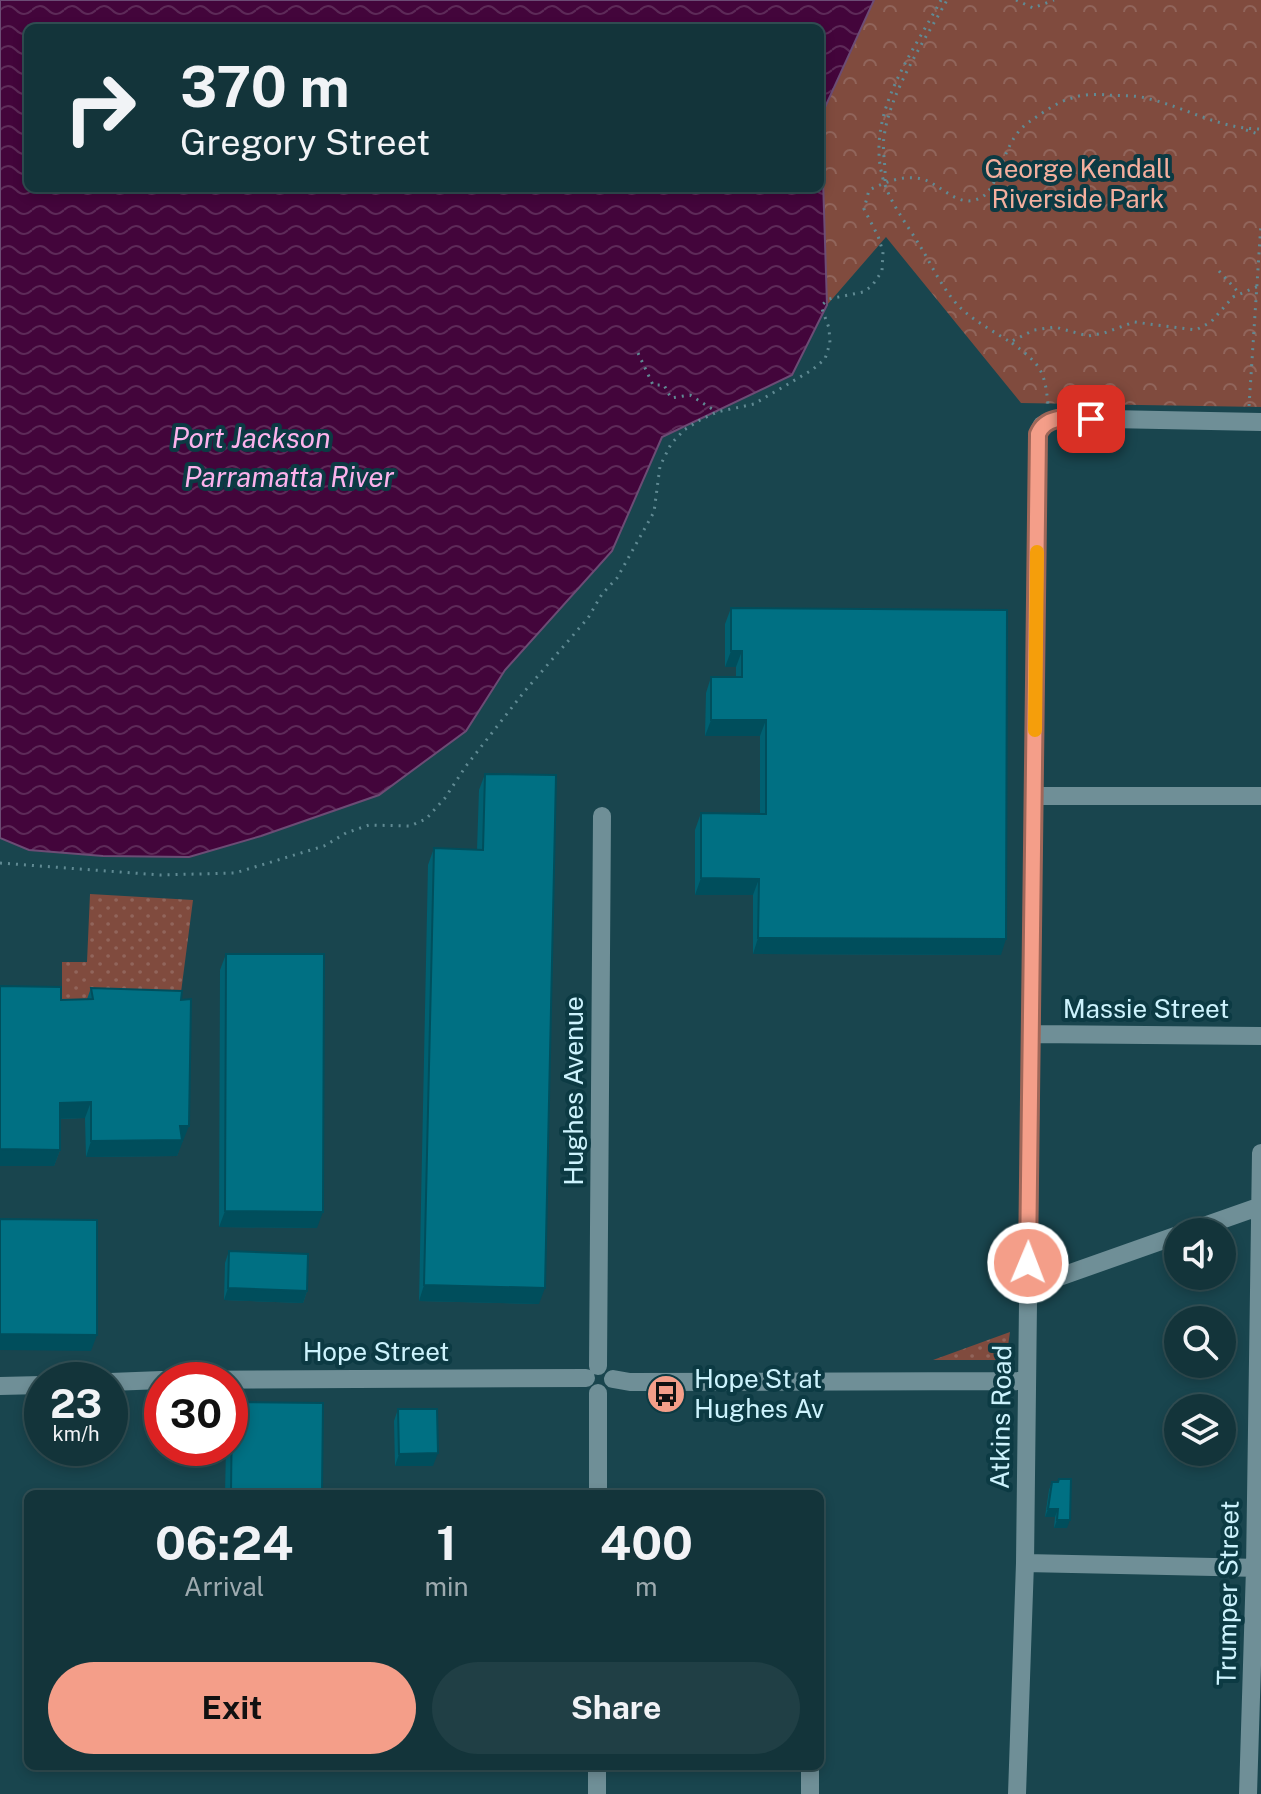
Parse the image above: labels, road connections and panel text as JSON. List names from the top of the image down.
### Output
{
  "streets": {
    "street": [
      "Massie Street",
      "Hughes Avenue",
      "Hope Street",
      "Atkins Road",
      "Trumper Street"
    ]
  },
  "crossings": [
    ["Massie Street", "Atkins Road"],
    ["Hughes Avenue", "Hope Street"]
  ],
  "water": ["Port Jackson", "Parramatta River"],
  "parks": ["George Kendall Riverside Park"],
  "places": {
    "bus stop": ["Hope St at Hughes Av"]
  },
  "page": {
    "turn": ["370 m", "Gregory Street"],
    "speed": "23 km/h",
    "limit": "30",
    "eta": [
      "06:24",
      "Arrival",
      "1",
      "min",
      "400",
      "m"
    ],
    "buttons": ["Exit", "Share"]
  }
}
